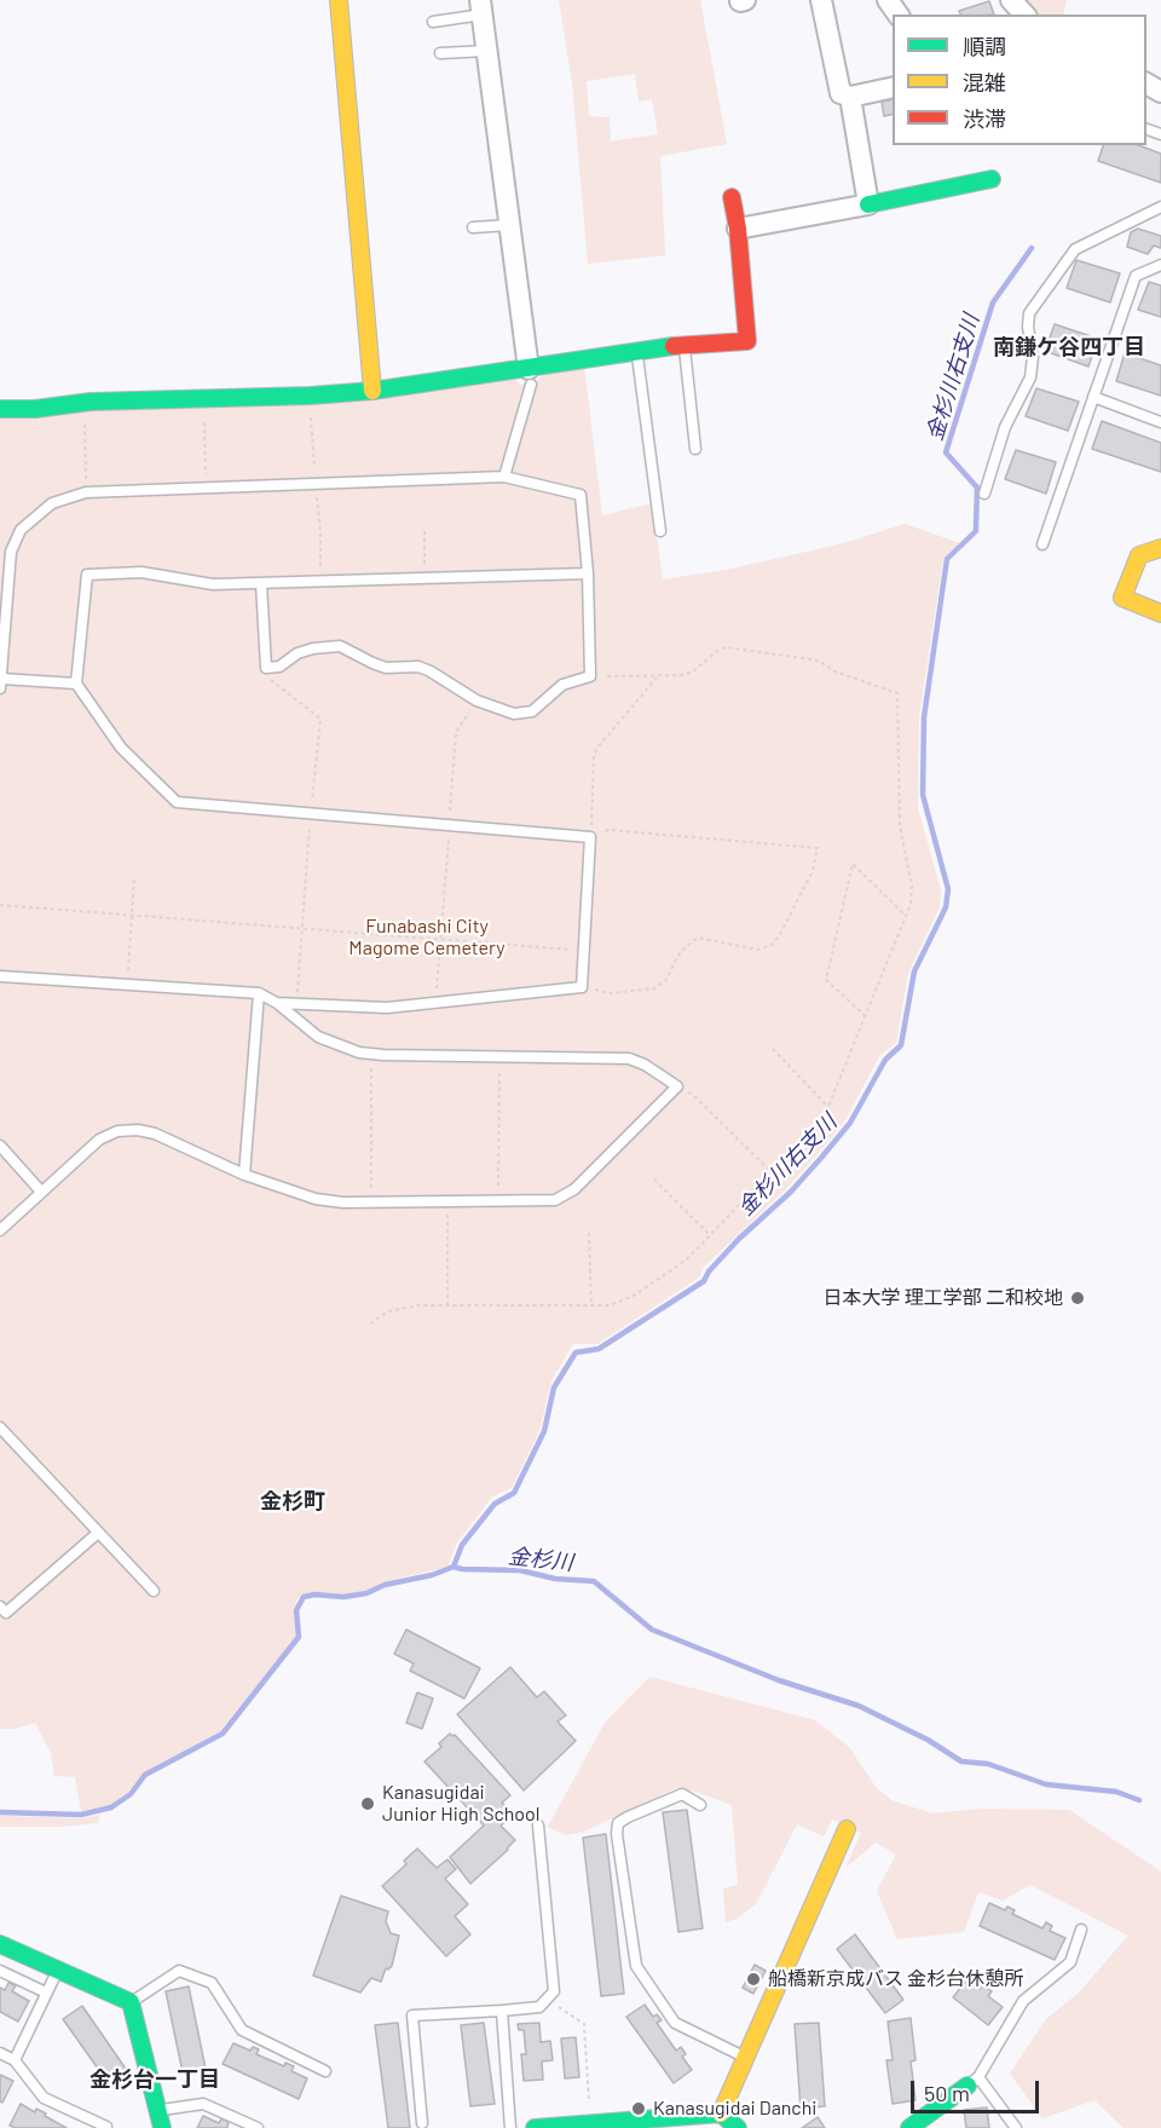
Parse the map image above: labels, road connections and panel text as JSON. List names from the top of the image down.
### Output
{
  "districts": ["南鎌ケ谷四丁目", "金杉町", "金杉台一丁目"],
  "water": ["金杉川右支川", "金杉川"],
  "parks": ["Funabashi City Magome Cemetery"],
  "places": [
    "日本大学 理工学部 二和校地",
    "Kanasugidai Junior High School",
    "船橋新京成バス 金杉台休憩所",
    "Kanasugidai Danchi"
  ],
  "legend": ["順調", "混雑", "渋滞"],
  "scale_bar": "50 m"
}
